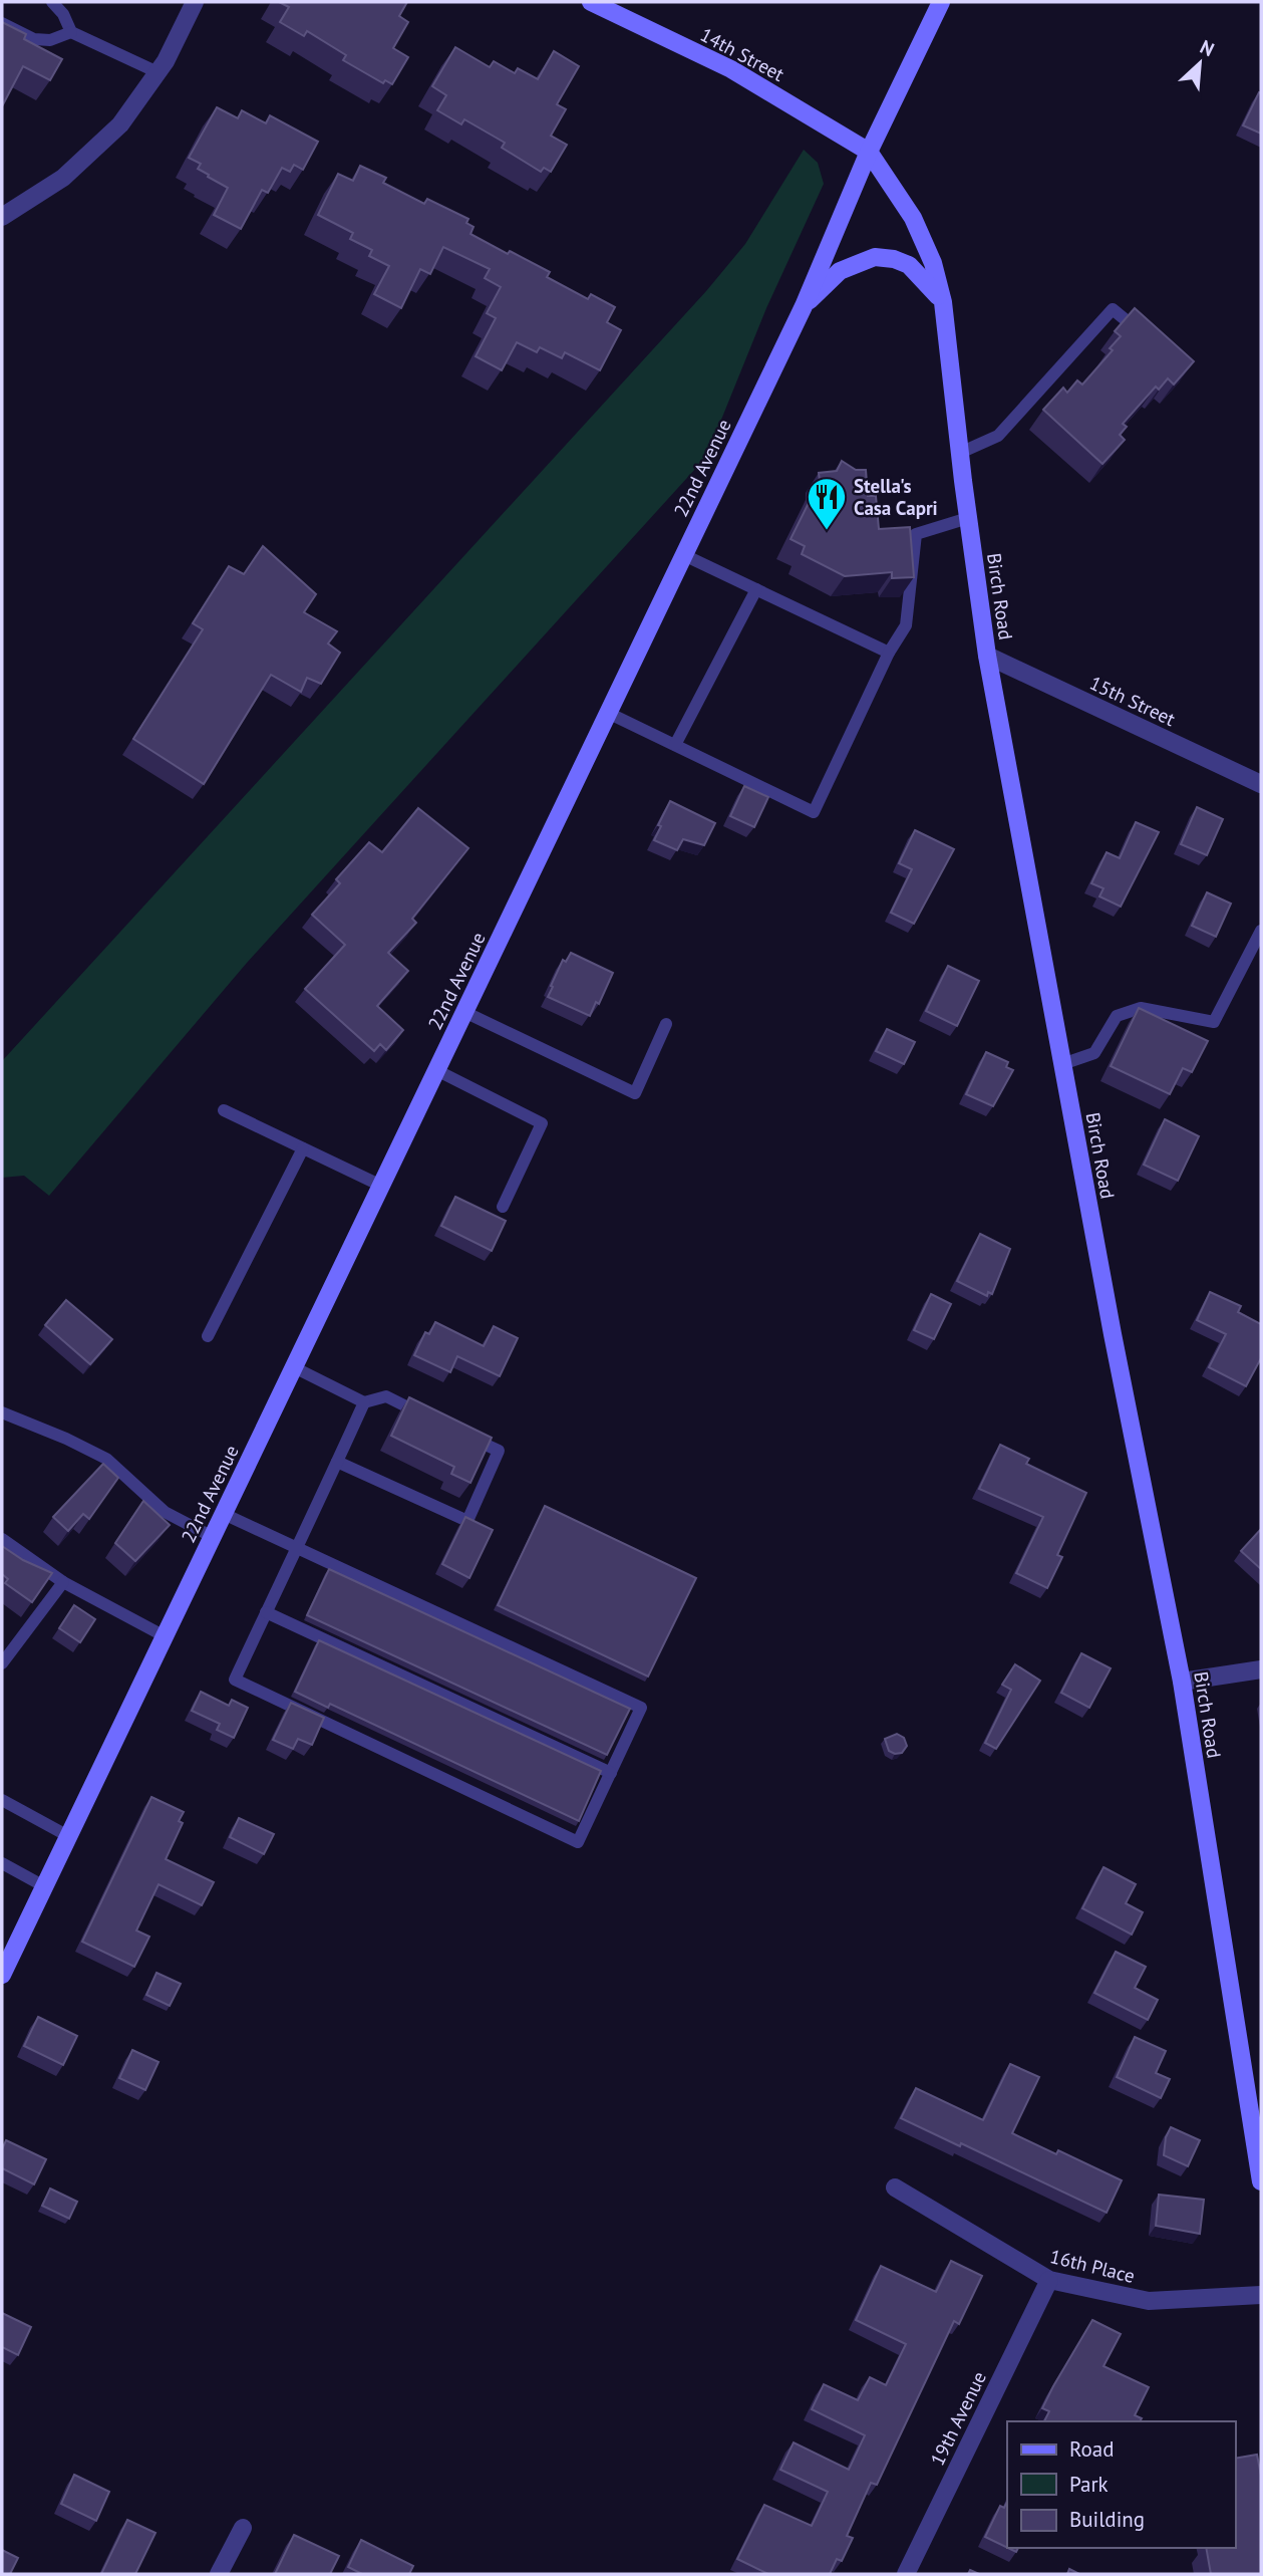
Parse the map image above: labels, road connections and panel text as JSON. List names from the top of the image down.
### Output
{
  "streets": {
    "street": [
      "14th Street",
      "22nd Avenue",
      "Birch Road",
      "15th Street",
      "16th Place",
      "19th Avenue"
    ]
  },
  "crossings": [
    ["14th Street", "22nd Avenue"],
    ["14th Street", "Birch Road"],
    ["22nd Avenue", "Birch Road"],
    ["Birch Road", "15th Street"],
    ["16th Place", "19th Avenue"]
  ],
  "places": {
    "restaurant": ["Stella's Casa Capri"]
  },
  "legend": ["Road", "Park", "Building"],
  "north": "top right"
}
